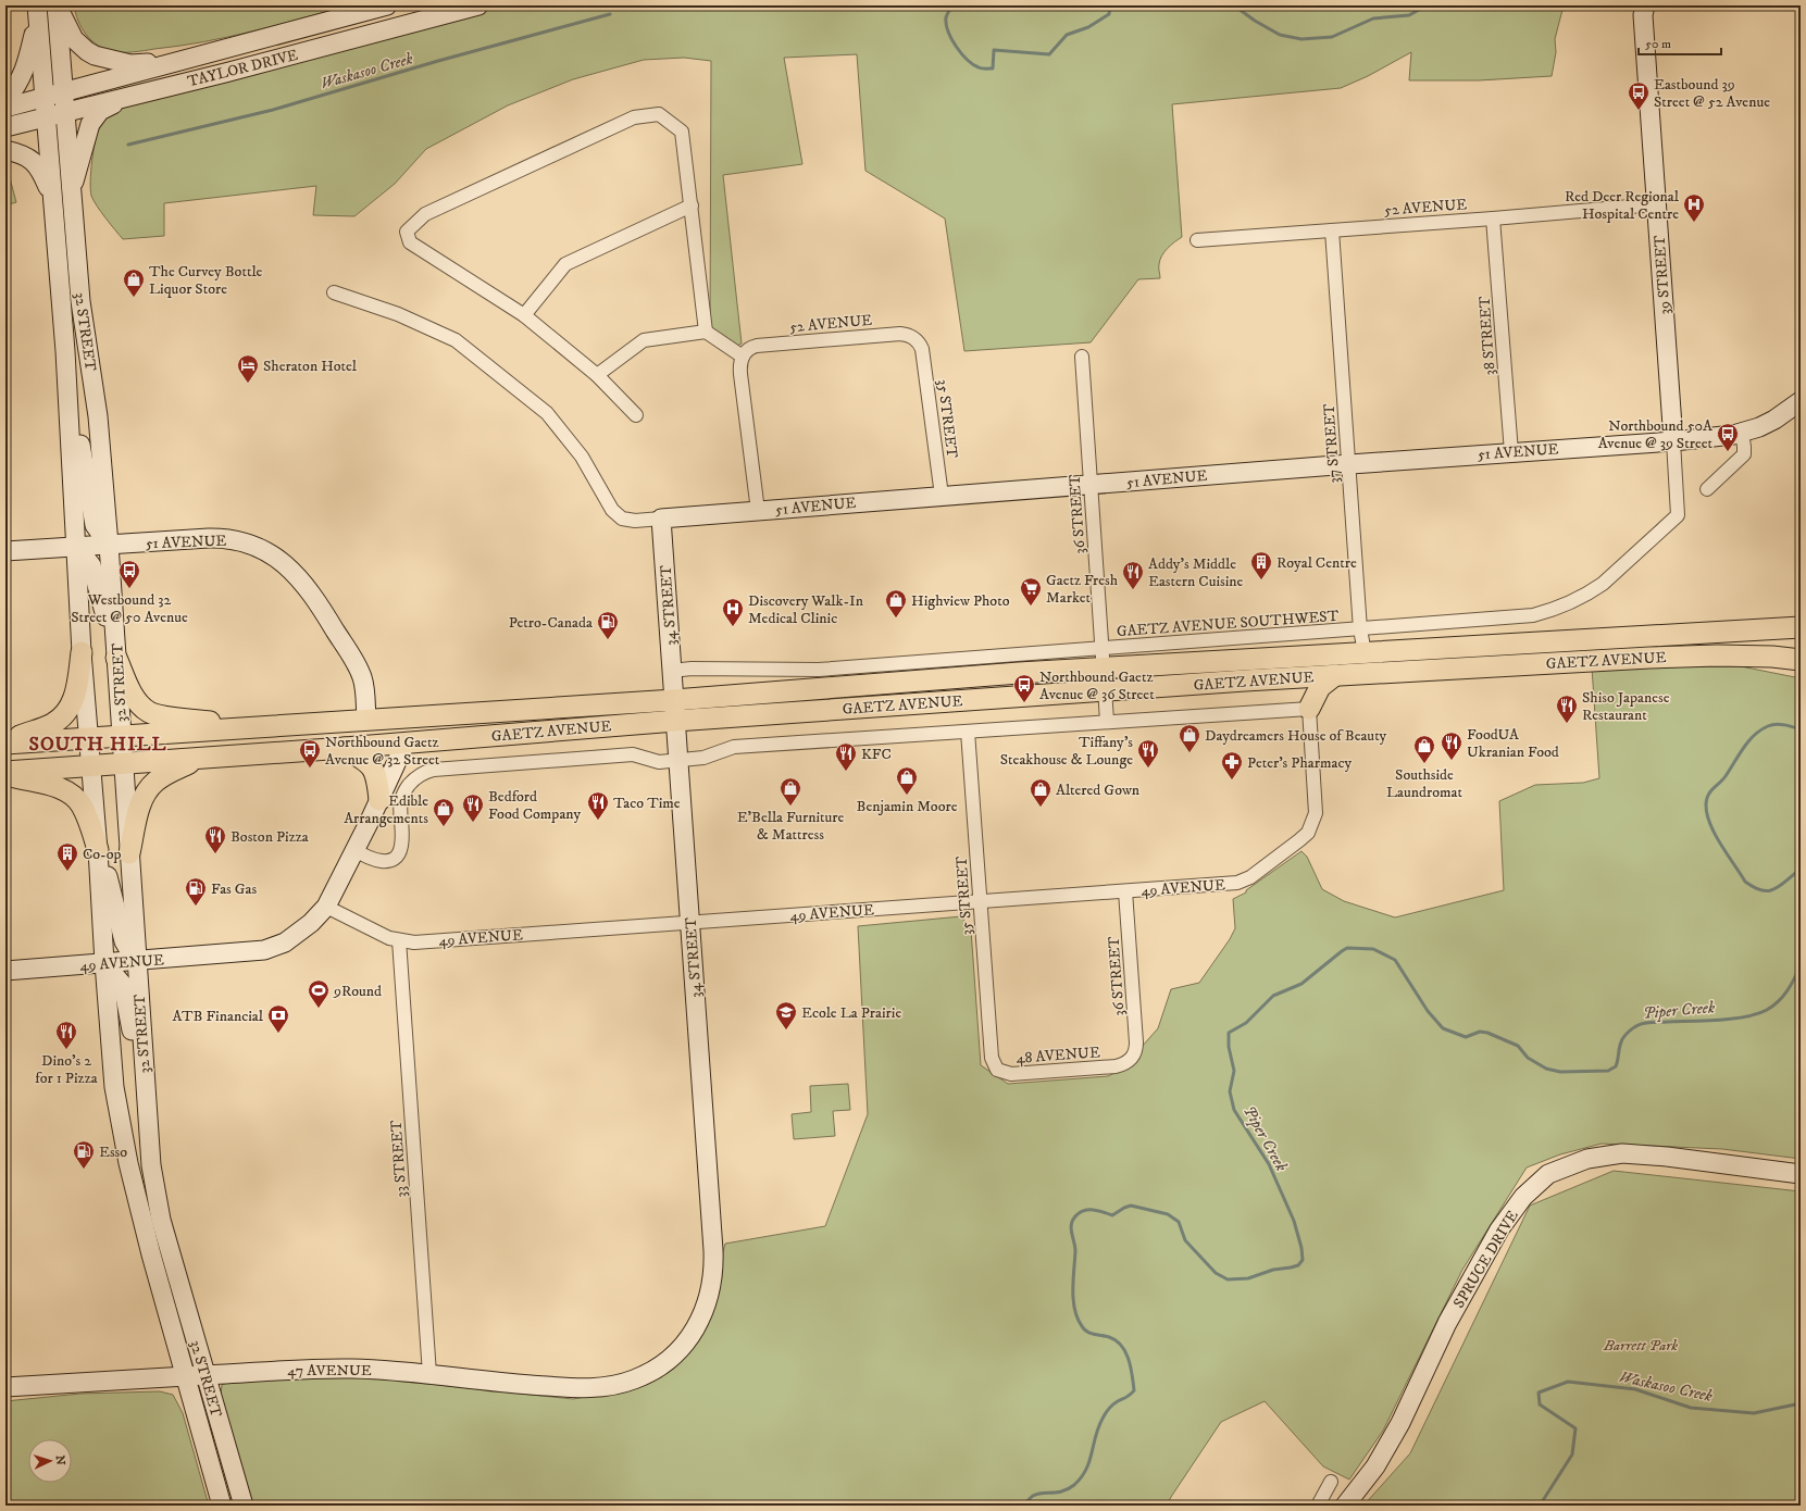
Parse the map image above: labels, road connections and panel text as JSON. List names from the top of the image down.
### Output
{
  "streets": {
    "main road": [
      "TAYLOR DRIVE",
      "39 STREET",
      "32 STREET",
      "51 AVENUE",
      "34 STREET",
      "GAETZ AVENUE",
      "49 AVENUE",
      "SPRUCE DRIVE",
      "47 AVENUE"
    ],
    "street": [
      "52 AVENUE",
      "38 STREET",
      "35 STREET",
      "37 STREET",
      "36 STREET",
      "GAETZ AVENUE SOUTHWEST",
      "48 AVENUE",
      "33 STREET"
    ]
  },
  "crossings": [
    ["TAYLOR DRIVE", "32 STREET"],
    ["52 AVENUE", "39 STREET"],
    ["52 AVENUE", "38 STREET"],
    ["52 AVENUE", "35 STREET"],
    ["52 AVENUE", "37 STREET"],
    ["39 STREET", "51 AVENUE"],
    ["39 STREET", "GAETZ AVENUE SOUTHWEST"],
    ["32 STREET", "51 AVENUE"],
    ["32 STREET", "GAETZ AVENUE"],
    ["32 STREET", "49 AVENUE"],
    ["32 STREET", "47 AVENUE"],
    ["38 STREET", "51 AVENUE"],
    ["35 STREET", "51 AVENUE"],
    ["35 STREET", "49 AVENUE"],
    ["35 STREET", "48 AVENUE"],
    ["37 STREET", "51 AVENUE"],
    ["37 STREET", "GAETZ AVENUE SOUTHWEST"],
    ["37 STREET", "GAETZ AVENUE"],
    ["51 AVENUE", "36 STREET"],
    ["51 AVENUE", "34 STREET"],
    ["51 AVENUE", "GAETZ AVENUE SOUTHWEST"],
    ["51 AVENUE", "GAETZ AVENUE"],
    ["36 STREET", "GAETZ AVENUE SOUTHWEST"],
    ["36 STREET", "GAETZ AVENUE"],
    ["36 STREET", "49 AVENUE"],
    ["36 STREET", "48 AVENUE"],
    ["34 STREET", "GAETZ AVENUE SOUTHWEST"],
    ["34 STREET", "GAETZ AVENUE"],
    ["34 STREET", "49 AVENUE"],
    ["34 STREET", "47 AVENUE"],
    ["GAETZ AVENUE SOUTHWEST", "GAETZ AVENUE"],
    ["GAETZ AVENUE", "49 AVENUE"],
    ["49 AVENUE", "33 STREET"],
    ["33 STREET", "47 AVENUE"]
  ],
  "districts": ["SOUTH HILL"],
  "water": ["Waskasoo Creek", "Piper Creek"],
  "parks": ["Barrett Park"],
  "places": {
    "bus stop": [
      "Eastbound 39 Street @ 52 Avenue",
      "Northbound 50A Avenue @ 39 Street",
      "Westbound 32 Street @ 50 Avenue",
      "Northbound Gaetz Avenue @ 36 Street",
      "Northbound Gaetz Avenue @ 32 Street"
    ],
    "hospital": ["Red Deer Regional Hospital Centre", "Discovery Walk-In Medical Clinic"],
    "shop": [
      "The Curvey Bottle Liquor Store",
      "Highview Photo",
      "Daydreamers House of Beauty",
      "Southside Laundromat",
      "Benjamin Moore",
      "E'Bella Furniture & Mattress",
      "Altered Gown",
      "Edible Arrangements"
    ],
    "hotel": ["Sheraton Hotel"],
    "building": ["Royal Centre", "Co-op"],
    "restaurant": [
      "Addy's Middle Eastern Cuisine",
      "Shiso Japanese Restaurant",
      "FoodUA Ukranian Food",
      "Tiffany's Steakhouse & Lounge",
      "KFC",
      "Taco Time",
      "Bedford Food Company",
      "Boston Pizza",
      "Dino's 2 for 1 Pizza"
    ],
    "supermarket": ["Gaetz Fresh Market"],
    "fuel station": ["Petro-Canada", "Fas Gas", "Esso"],
    "pharmacy": ["Peter's Pharmacy"],
    "sports": ["9Round"],
    "school or university": ["Ecole La Prairie"],
    "bank": ["ATB Financial"]
  },
  "scale_bar": "50 m",
  "north": "right"
}
